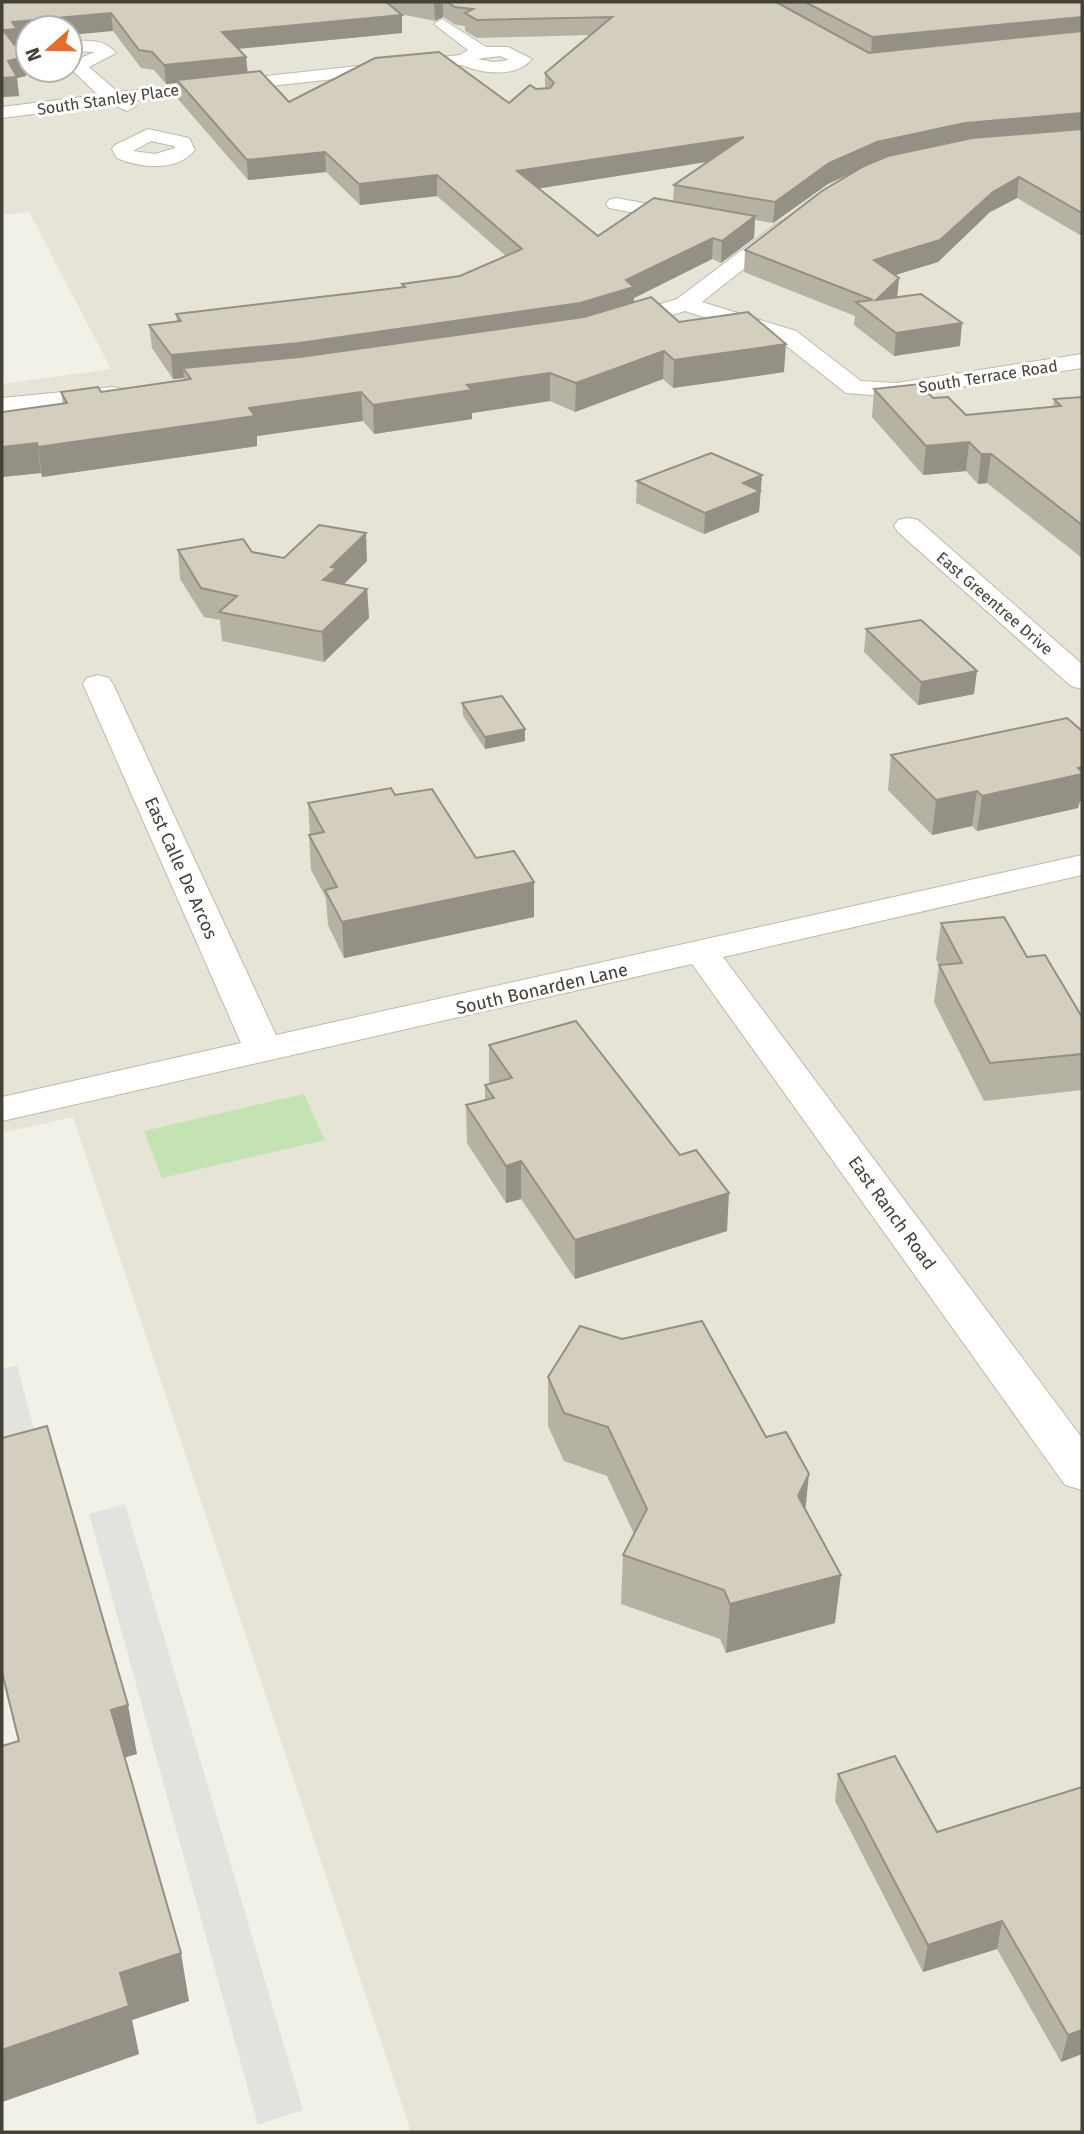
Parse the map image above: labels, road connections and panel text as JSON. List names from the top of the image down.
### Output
{
  "streets": {
    "street": [
      "South Stanley Place",
      "South Terrace Road",
      "East Greentree Drive",
      "East Calle De Arcos",
      "South Bonarden Lane",
      "East Ranch Road"
    ]
  },
  "crossings": [
    ["East Calle De Arcos", "South Bonarden Lane"],
    ["South Bonarden Lane", "East Ranch Road"]
  ],
  "north": "left"
}
